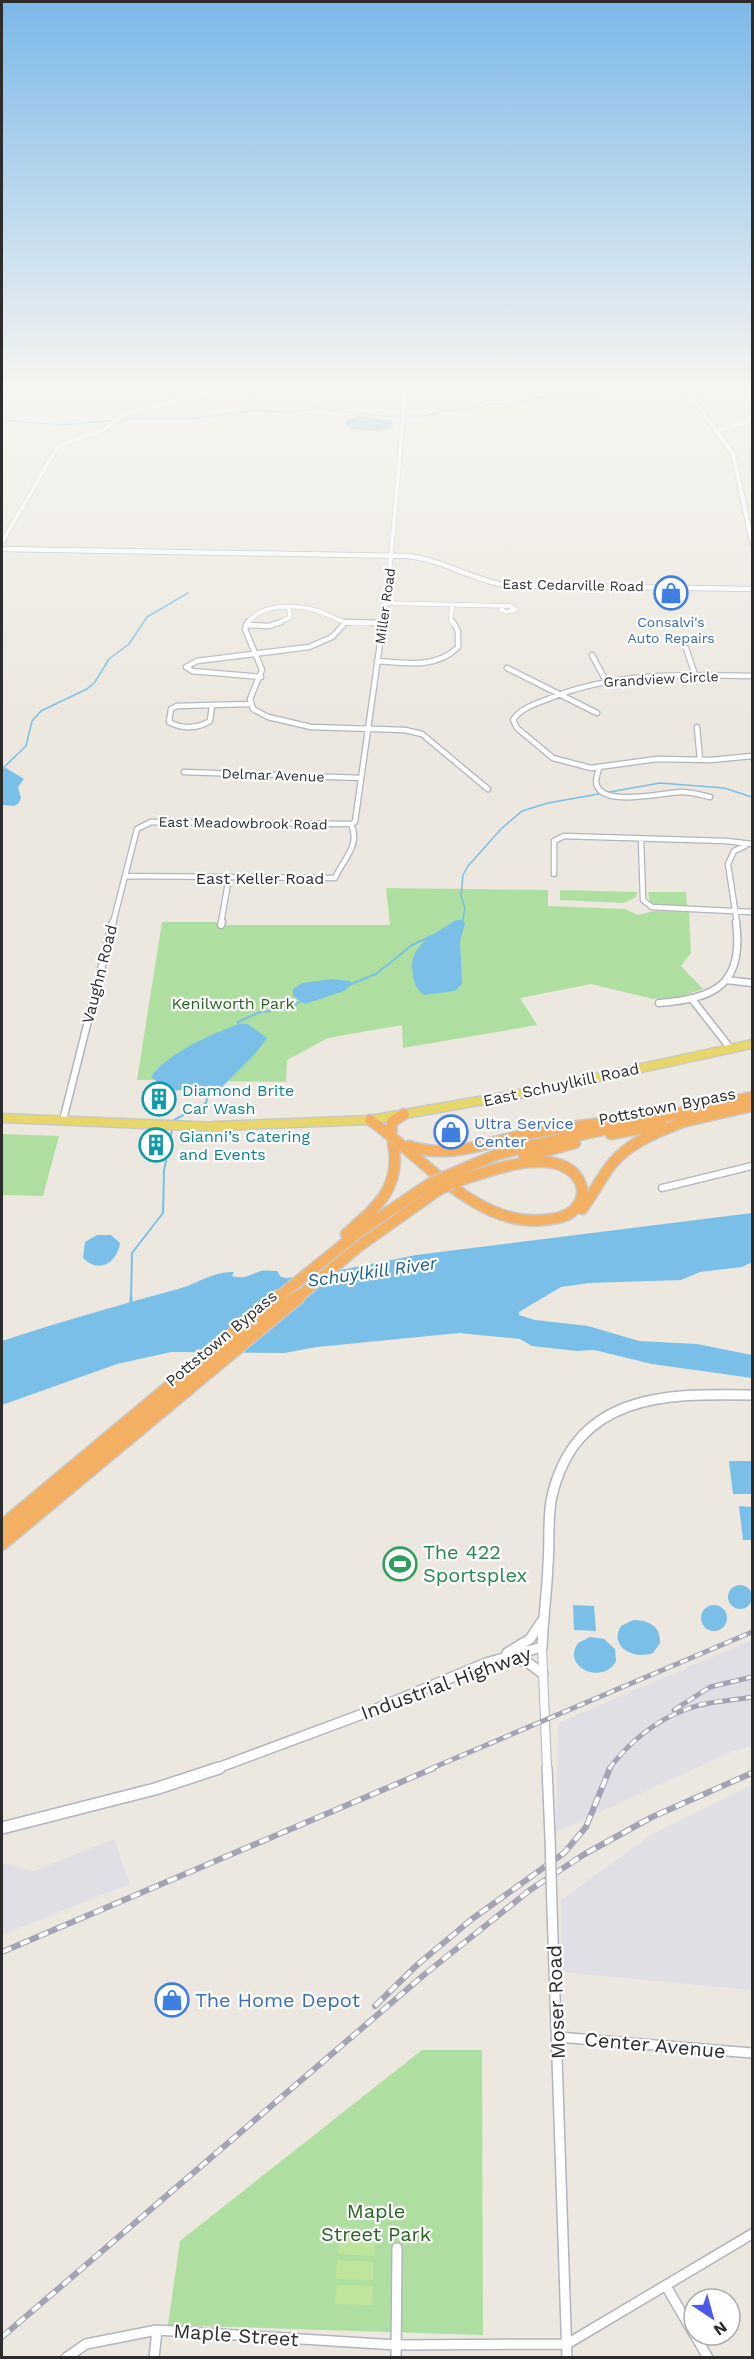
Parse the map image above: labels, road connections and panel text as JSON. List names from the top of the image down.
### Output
{
  "streets": {
    "highway": ["Pottstown Bypass"],
    "main road": ["East Schuylkill Road"],
    "street": [
      "East Cedarville Road",
      "Miller Road",
      "Grandview Circle",
      "Delmar Avenue",
      "East Meadowbrook Road",
      "East Keller Road",
      "Vaughn Road",
      "Industrial Highway",
      "Moser Road",
      "Center Avenue",
      "Maple Street"
    ]
  },
  "crossings": [
    ["East Cedarville Road", "Miller Road"],
    ["Miller Road", "Delmar Avenue"],
    ["Miller Road", "East Meadowbrook Road"],
    ["Miller Road", "East Keller Road"],
    ["East Meadowbrook Road", "East Keller Road"],
    ["East Meadowbrook Road", "Vaughn Road"],
    ["East Keller Road", "Vaughn Road"],
    ["Vaughn Road", "East Schuylkill Road"],
    ["Industrial Highway", "Moser Road"],
    ["Moser Road", "Center Avenue"],
    ["Moser Road", "Maple Street"]
  ],
  "water": ["Schuylkill River"],
  "parks": ["Kenilworth Park", "Maple Street Park"],
  "places": {
    "shop": ["Consalvi's Auto Repairs", "Ultra Service Center", "The Home Depot"],
    "building": ["Diamond Brite Car Wash", "Gianni’s Catering and Events"],
    "sports": ["The 422 Sportsplex"]
  },
  "north": "bottom right"
}
